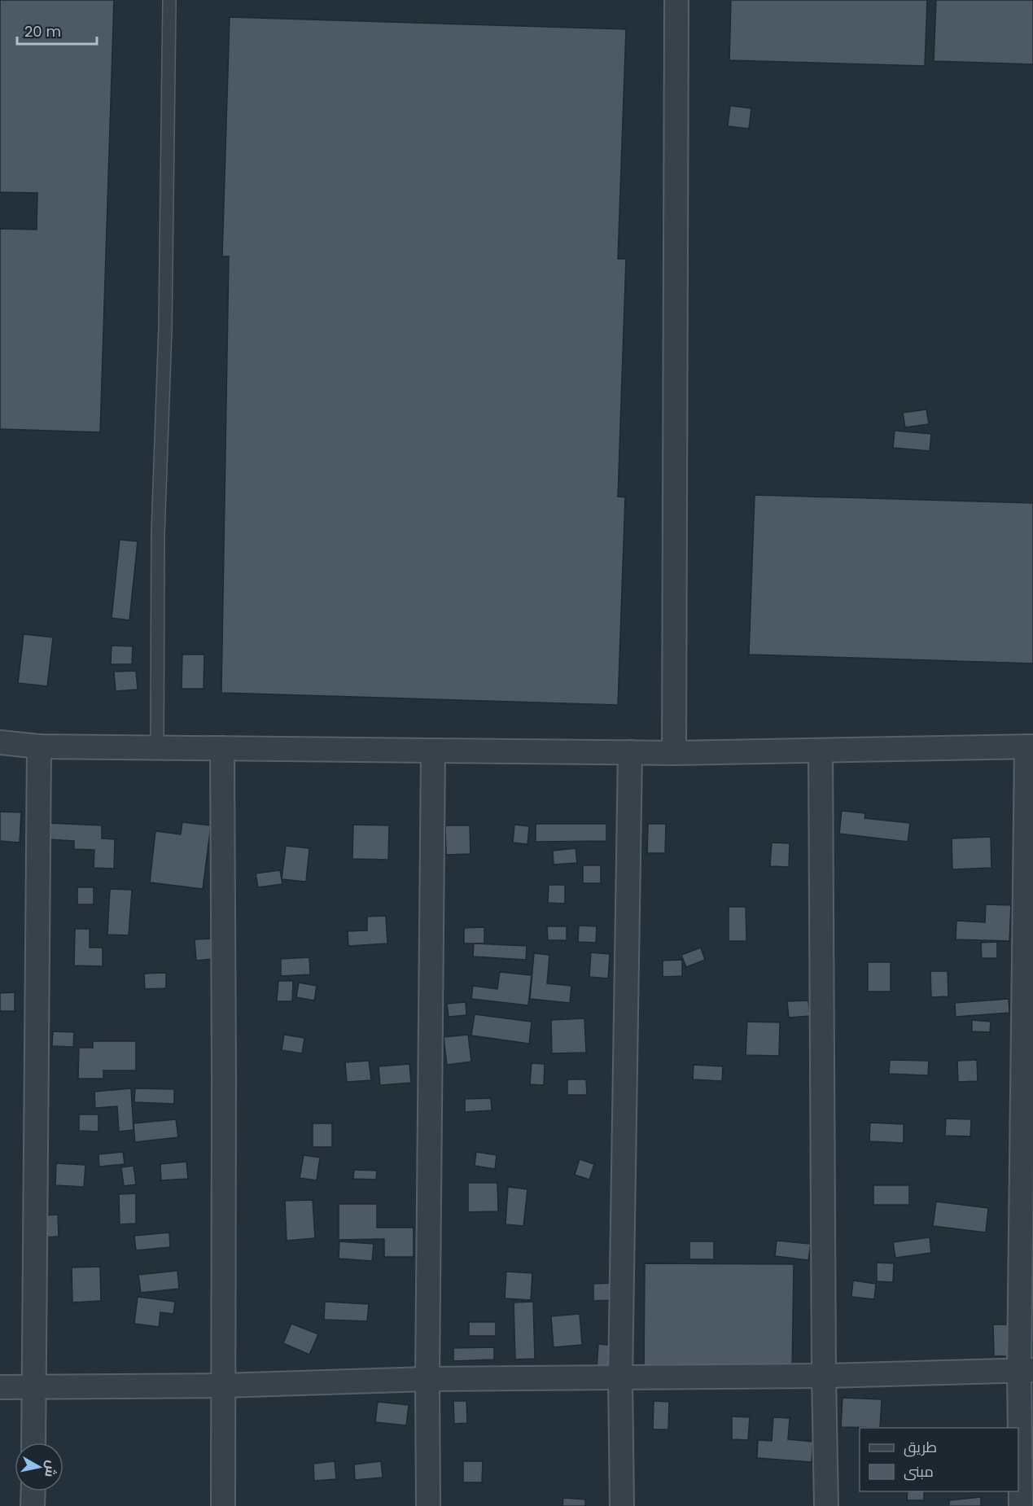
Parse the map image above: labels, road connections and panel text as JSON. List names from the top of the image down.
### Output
{
  "legend": ["طريق", "مبنى"],
  "scale_bar": "20 m",
  "north": "right"
}
